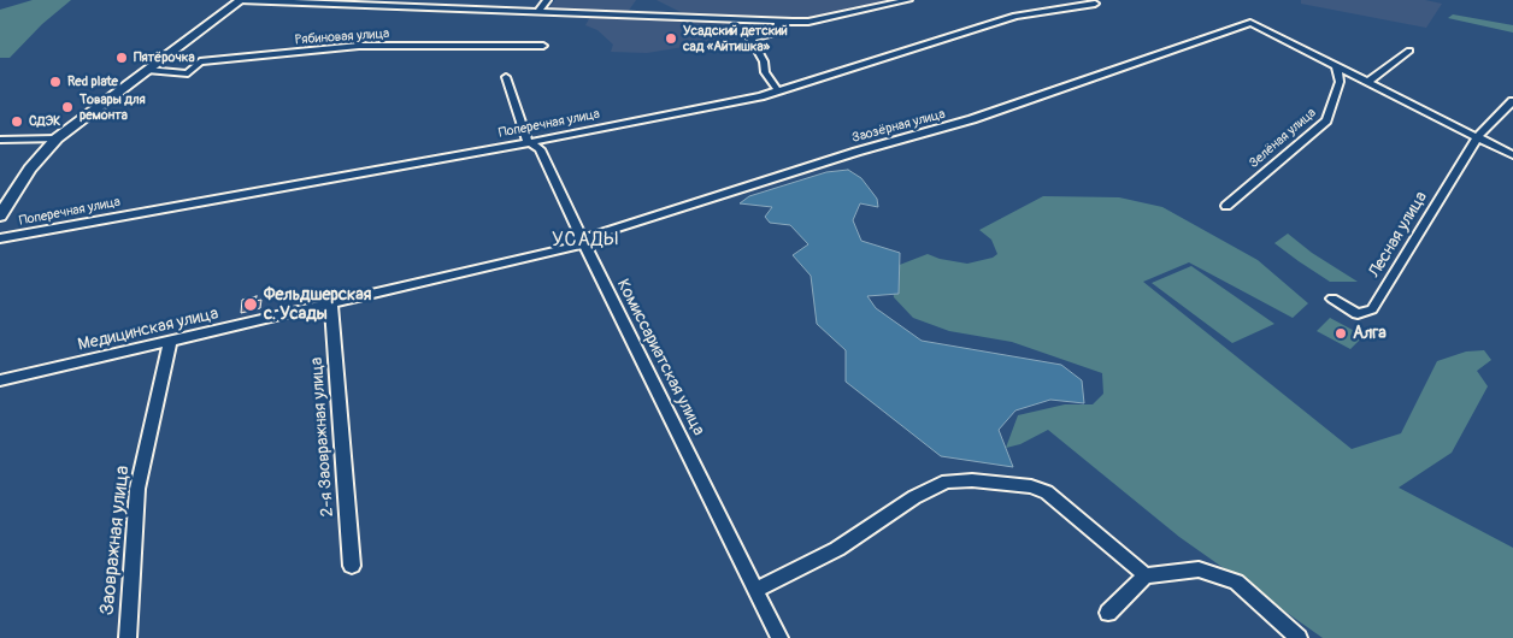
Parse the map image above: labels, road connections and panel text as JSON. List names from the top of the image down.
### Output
{
  "streets": {
    "street": [
      "Рябиновая улица",
      "Поперечная улица",
      "Заозёрная улица",
      "Зелёная улица",
      "Лесная улица",
      "Медицинская улица",
      "Комиссариатская улица",
      "2-я Заовражная улица",
      "Заовражная улица"
    ]
  },
  "crossings": [
    ["Поперечная улица", "Комиссариатская улица"],
    ["Заозёрная улица", "Зелёная улица"],
    ["Заозёрная улица", "Медицинская улица"],
    ["Заозёрная улица", "Комиссариатская улица"],
    ["Медицинская улица", "Комиссариатская улица"],
    ["Медицинская улица", "2-я Заовражная улица"],
    ["Медицинская улица", "Заовражная улица"]
  ],
  "districts": ["УСАДЫ"],
  "places": [
    "Усадский детский сад «Айтишка»",
    "Пятёрочка",
    "Red plate",
    "Товары для ремонта",
    "СДЭК",
    "Фельдшерская с. Усады",
    "Алга"
  ]
}
